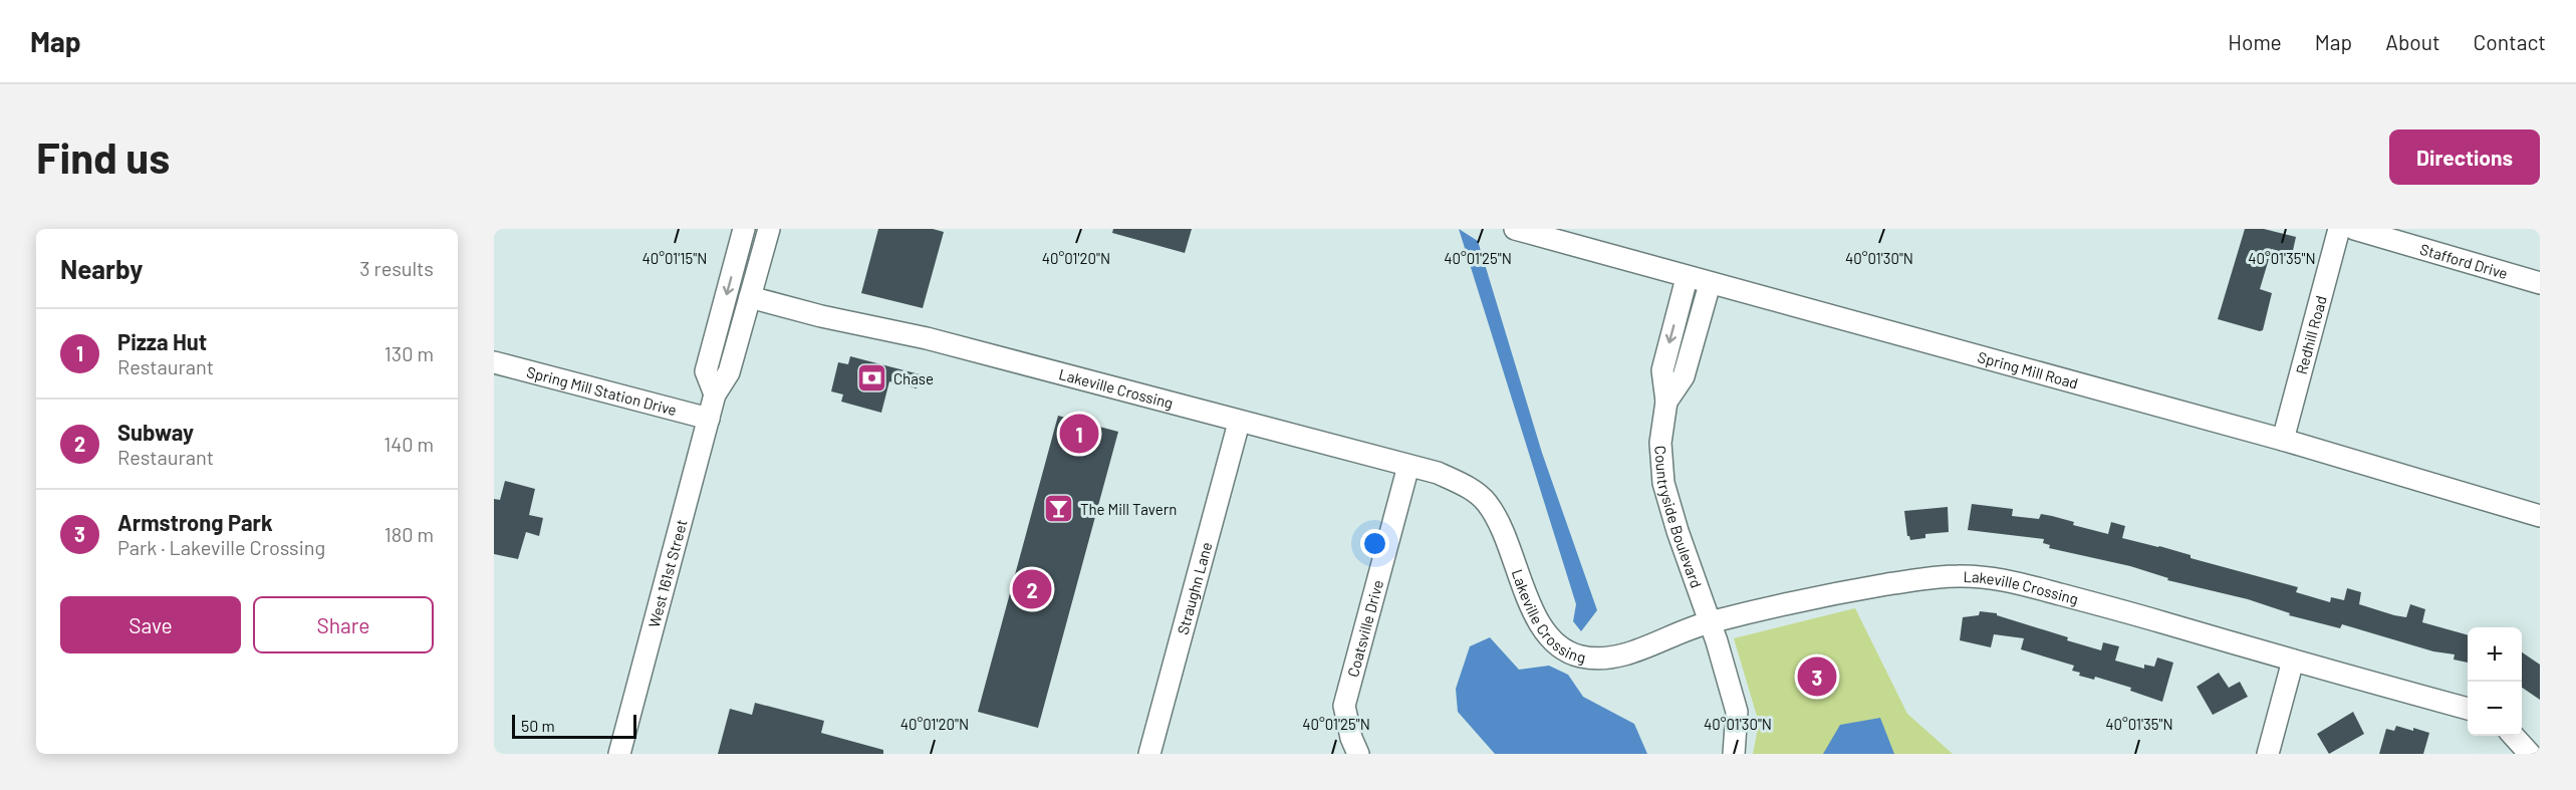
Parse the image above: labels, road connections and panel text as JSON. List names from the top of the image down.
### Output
{
  "streets": {
    "street": [
      "Stafford Drive",
      "Redhill Road",
      "Spring Mill Road",
      "Lakeville Crossing",
      "Spring Mill Station Drive",
      "Countryside Boulevard",
      "West 161st Street",
      "Straughn Lane",
      "Coatsville Drive"
    ]
  },
  "crossings": [
    ["Redhill Road", "Spring Mill Road"],
    ["Spring Mill Road", "Countryside Boulevard"],
    ["Lakeville Crossing", "Countryside Boulevard"],
    ["Lakeville Crossing", "West 161st Street"],
    ["Lakeville Crossing", "Straughn Lane"],
    ["Lakeville Crossing", "Coatsville Drive"],
    ["Spring Mill Station Drive", "West 161st Street"]
  ],
  "places": {
    "bank": ["Chase"],
    "bar": ["The Mill Tavern"]
  },
  "scale_bar": "50 m",
  "page": {
    "header": "Map",
    "nav": [
      "Home",
      "Map",
      "About",
      "Contact"
    ],
    "buttons": [
      "Directions",
      ["Save", "Share"]
    ],
    "title": "Find us",
    "heading": ["Nearby", "3 results"],
    "list": [
      {
        "mark": "1",
        "name": "Pizza Hut",
        "note": "Restaurant",
        "value": "130 m"
      },
      {
        "mark": "2",
        "name": "Subway",
        "note": "Restaurant",
        "value": "140 m"
      },
      {
        "mark": "3",
        "name": "Armstrong Park",
        "note": "Park · Lakeville Crossing",
        "value": "180 m"
      }
    ],
    "pins": ["1", "2", "3"],
    "map_buttons": ["+", "−"],
    "scale": "50 m"
  },
  "coordinates": [
    "40°01'15\"N",
    "40°01'20\"N",
    "40°01'25\"N",
    "40°01'30\"N",
    "40°01'35\"N"
  ]
}
